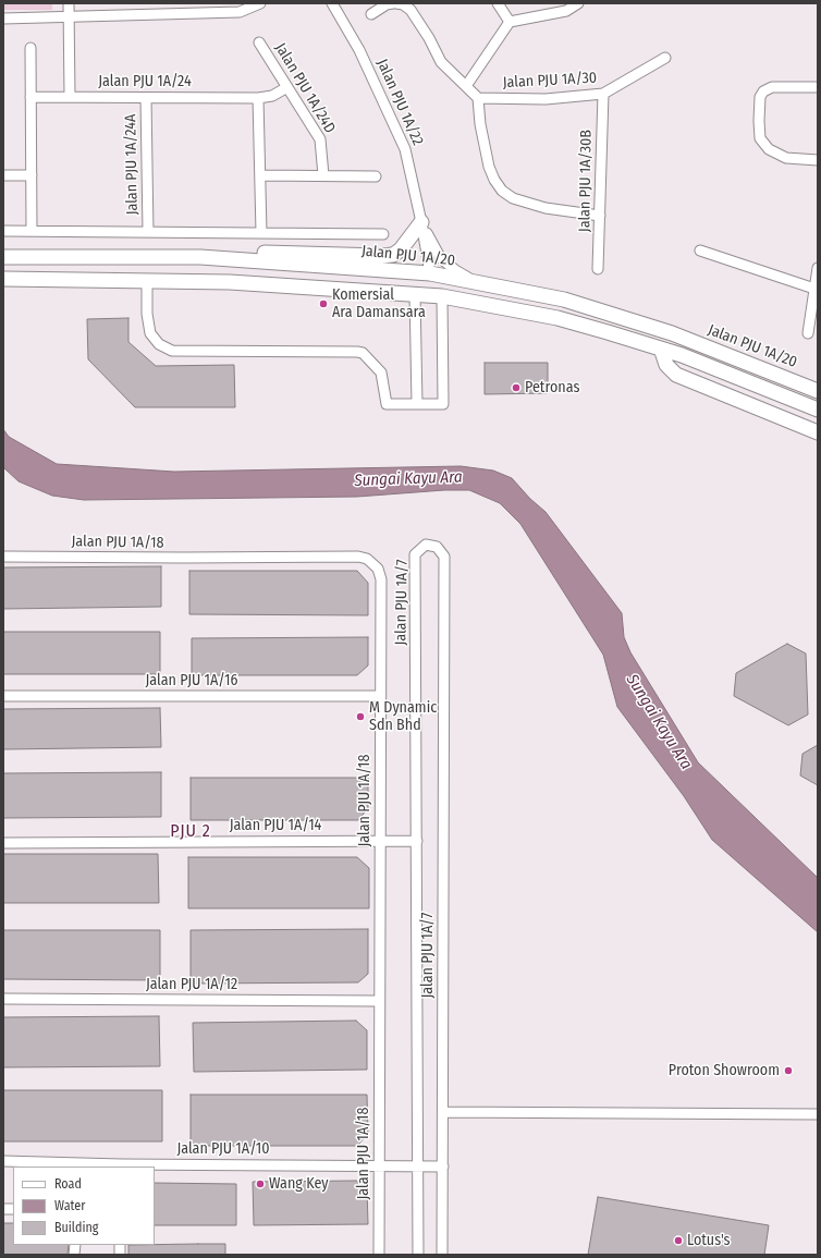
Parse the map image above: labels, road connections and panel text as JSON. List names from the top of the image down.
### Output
{
  "streets": {
    "street": [
      "Jalan PJU 1A/30",
      "Jalan PJU 1A/24",
      "Jalan PJU 1A/24D",
      "Jalan PJU 1A/22",
      "Jalan PJU 1A/24A",
      "Jalan PJU 1A/30B",
      "Jalan PJU 1A/20",
      "Jalan PJU 1A/18",
      "Jalan PJU 1A/7",
      "Jalan PJU 1A/16",
      "Jalan PJU 1A/14",
      "Jalan PJU 1A/12",
      "Jalan PJU 1A/10"
    ]
  },
  "crossings": [
    ["Jalan PJU 1A/30", "Jalan PJU 1A/30B"],
    ["Jalan PJU 1A/24", "Jalan PJU 1A/24D"],
    ["Jalan PJU 1A/24", "Jalan PJU 1A/24A"],
    ["Jalan PJU 1A/22", "Jalan PJU 1A/20"],
    ["Jalan PJU 1A/18", "Jalan PJU 1A/16"],
    ["Jalan PJU 1A/18", "Jalan PJU 1A/14"],
    ["Jalan PJU 1A/18", "Jalan PJU 1A/12"],
    ["Jalan PJU 1A/18", "Jalan PJU 1A/10"],
    ["Jalan PJU 1A/7", "Jalan PJU 1A/14"],
    ["Jalan PJU 1A/7", "Jalan PJU 1A/10"]
  ],
  "districts": ["PJU 2"],
  "water": ["Sungai Kayu Ara"],
  "places": [
    "Komersial Ara Damansara",
    "Petronas",
    "M Dynamic Sdn Bhd",
    "Proton Showroom",
    "Wang Key",
    "Lotus's"
  ],
  "legend": ["Road", "Water", "Building"]
}
